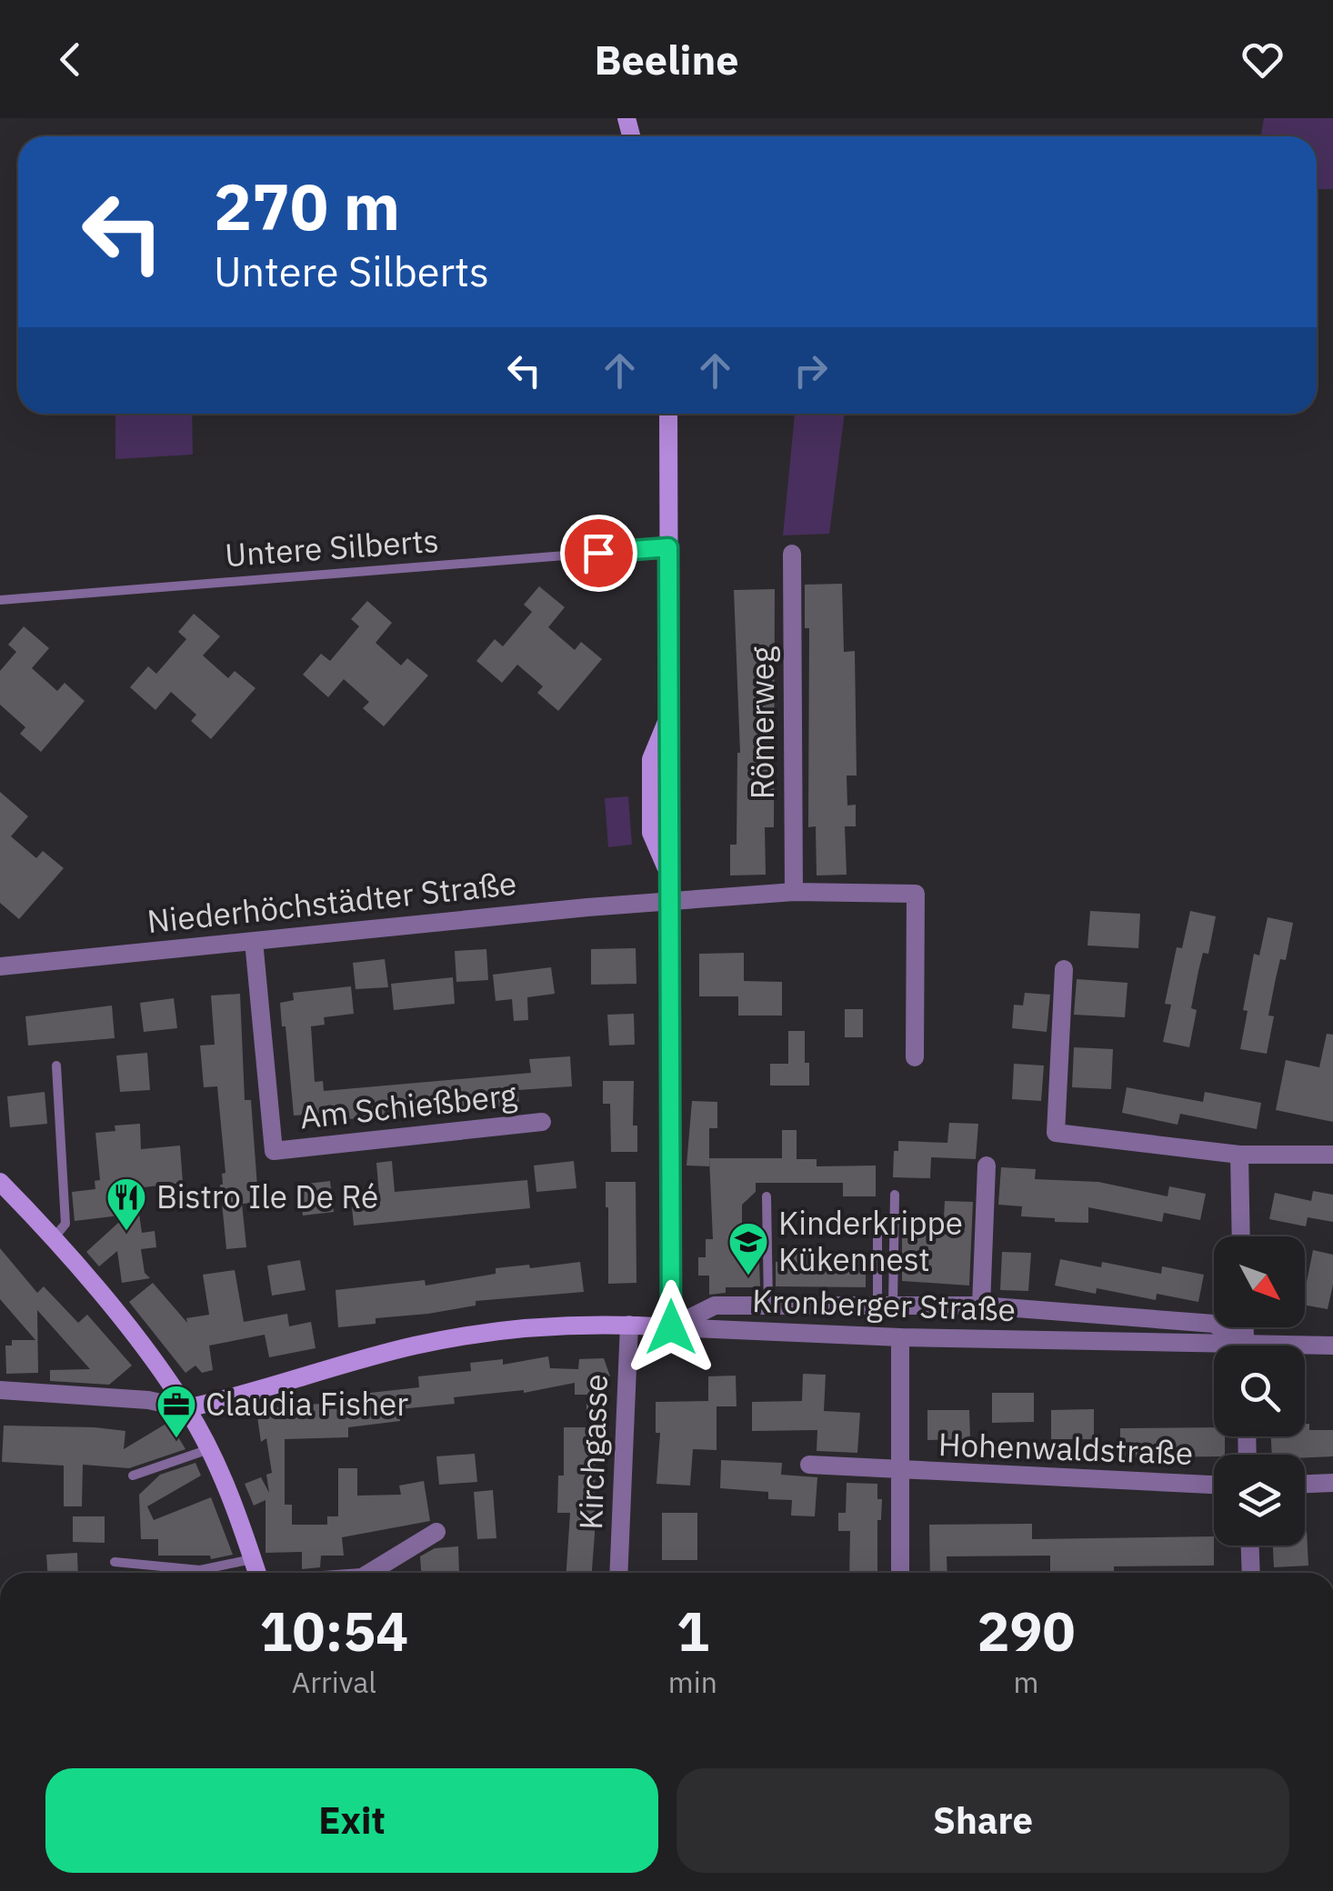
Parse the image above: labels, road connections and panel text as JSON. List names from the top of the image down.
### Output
{
  "streets": {
    "street": [
      "Römerweg",
      "Niederhöchstädter Straße",
      "Am Schießberg",
      "Kronberger Straße",
      "Hohenwaldstraße",
      "Kirchgasse"
    ],
    "lane": ["Untere Silberts"]
  },
  "crossings": [
    ["Römerweg", "Niederhöchstädter Straße"],
    ["Niederhöchstädter Straße", "Am Schießberg"]
  ],
  "places": {
    "restaurant": ["Bistro Ile De Ré"],
    "school or university": ["Kinderkrippe Kükennest"],
    "office": ["Claudia Fisher"]
  },
  "north": "bottom right",
  "page": {
    "header": "Beeline",
    "turn": ["270 m", "Untere Silberts"],
    "eta": [
      "10:54",
      "Arrival",
      "1",
      "min",
      "290",
      "m"
    ],
    "buttons": ["Exit", "Share"]
  }
}
